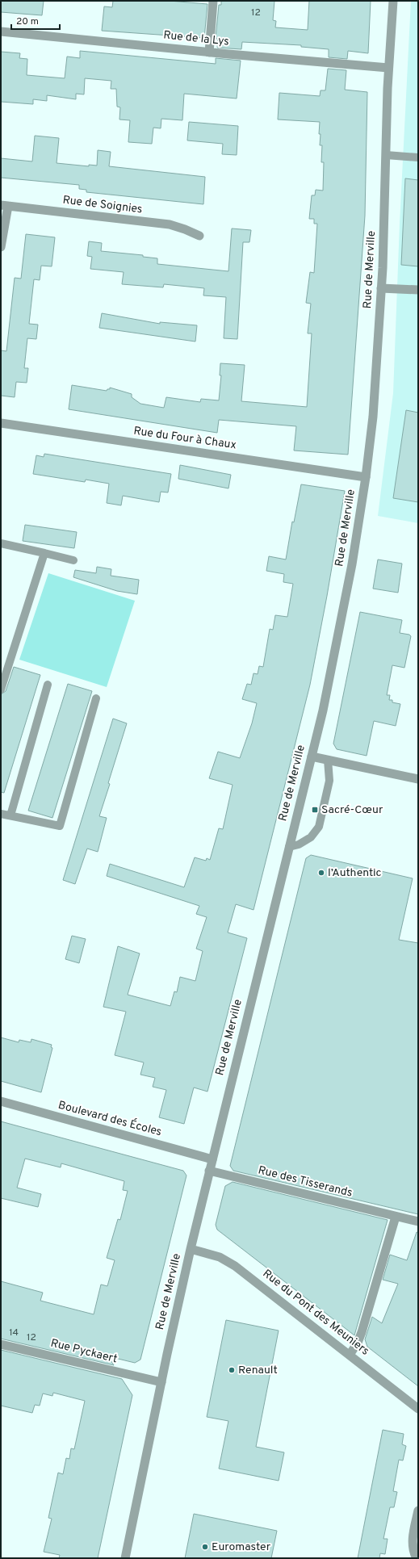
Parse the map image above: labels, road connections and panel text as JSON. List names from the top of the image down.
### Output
{
  "streets": {
    "street": [
      "Rue de la Lys",
      "Rue de Soignies",
      "Rue de Merville",
      "Rue du Four à Chaux",
      "Boulevard des Écoles",
      "Rue des Tisserands",
      "Rue du Pont des Meuniers",
      "Rue Pyckaert"
    ]
  },
  "crossings": [
    ["Rue de la Lys", "Rue de Merville"],
    ["Rue de Merville", "Rue du Four à Chaux"],
    ["Rue de Merville", "Boulevard des Écoles"],
    ["Rue de Merville", "Rue des Tisserands"],
    ["Rue de Merville", "Rue du Pont des Meuniers"],
    ["Rue de Merville", "Rue Pyckaert"]
  ],
  "places": {
    "transit": ["Sacré-Cœur"],
    "other": ["l’Authentic", "Renault", "Euromaster"]
  },
  "house_numbers": ["12", "14", "12"],
  "scale_bar": "20 m"
}
